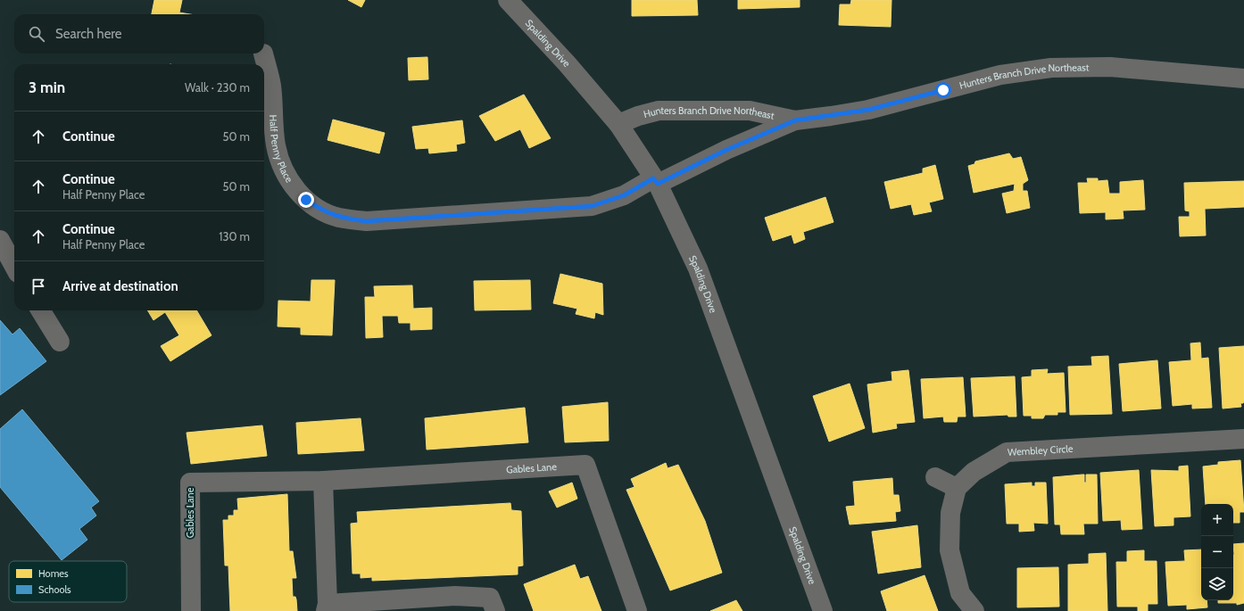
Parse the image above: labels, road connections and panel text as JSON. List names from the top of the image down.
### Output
{
  "streets": {
    "street": [
      "Spalding Drive",
      "Hunters Branch Drive Northeast",
      "Half Penny Place",
      "Wembley Circle",
      "Gables Lane"
    ]
  },
  "crossings": [
    ["Spalding Drive", "Hunters Branch Drive Northeast"],
    ["Spalding Drive", "Half Penny Place"],
    ["Hunters Branch Drive Northeast", "Half Penny Place"]
  ],
  "legend": ["Homes", "Schools"],
  "page": {
    "search": "Search here",
    "heading": ["3 min", "Walk · 230 m"],
    "list": [
      ["Continue", "50 m"],
      ["Continue", "Half Penny Place", "50 m"],
      ["Continue", "Half Penny Place", "130 m"],
      "Arrive at destination"
    ],
    "map_buttons": ["+", "−"]
  }
}
